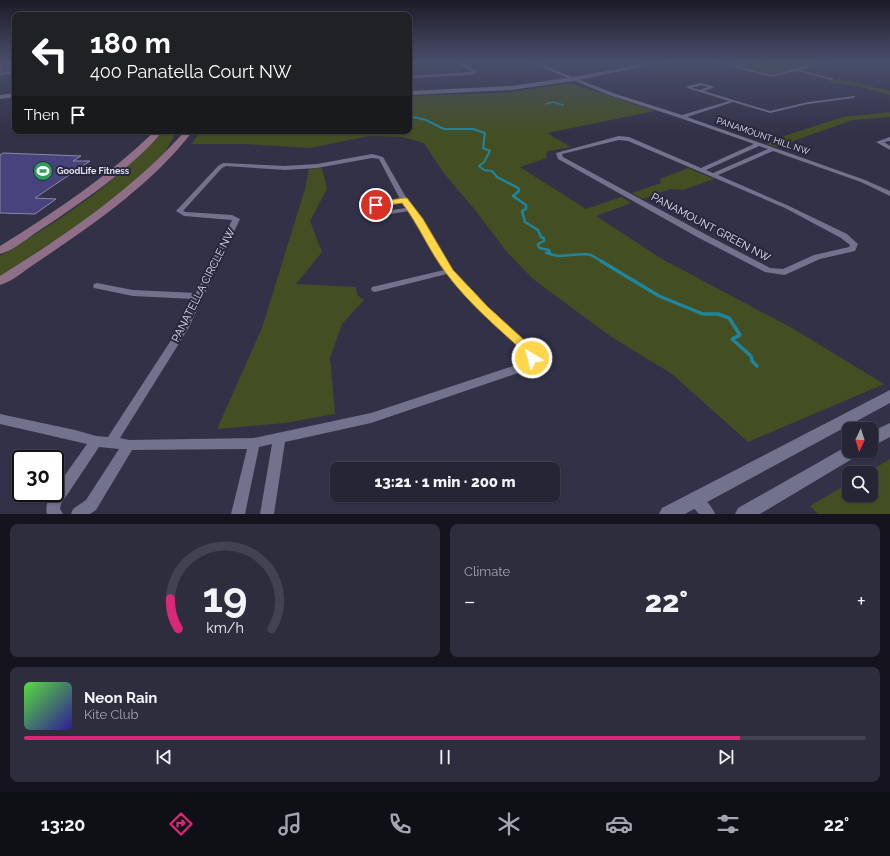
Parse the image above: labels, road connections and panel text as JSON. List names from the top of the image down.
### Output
{
  "streets": {
    "street": ["PANAMOUNT HILL NW", "PANAMOUNT GREEN NW", "PANATELLA CIRCLE NW"]
  },
  "places": {
    "sports": ["GoodLife Fitness"]
  },
  "north": "bottom",
  "page": {
    "turn": ["180 m", "400 Panatella Court NW"],
    "then": "Then",
    "limit": "30",
    "trip": "13:21 · 1 min · 200 m",
    "tile": "Climate",
    "heat": ["−", "22°", "+"],
    "song": ["Neon Rain", "Kite Club"],
    "tabs": ["13:20", "22°"],
    "gauge": ["19", "km/h"]
  }
}
